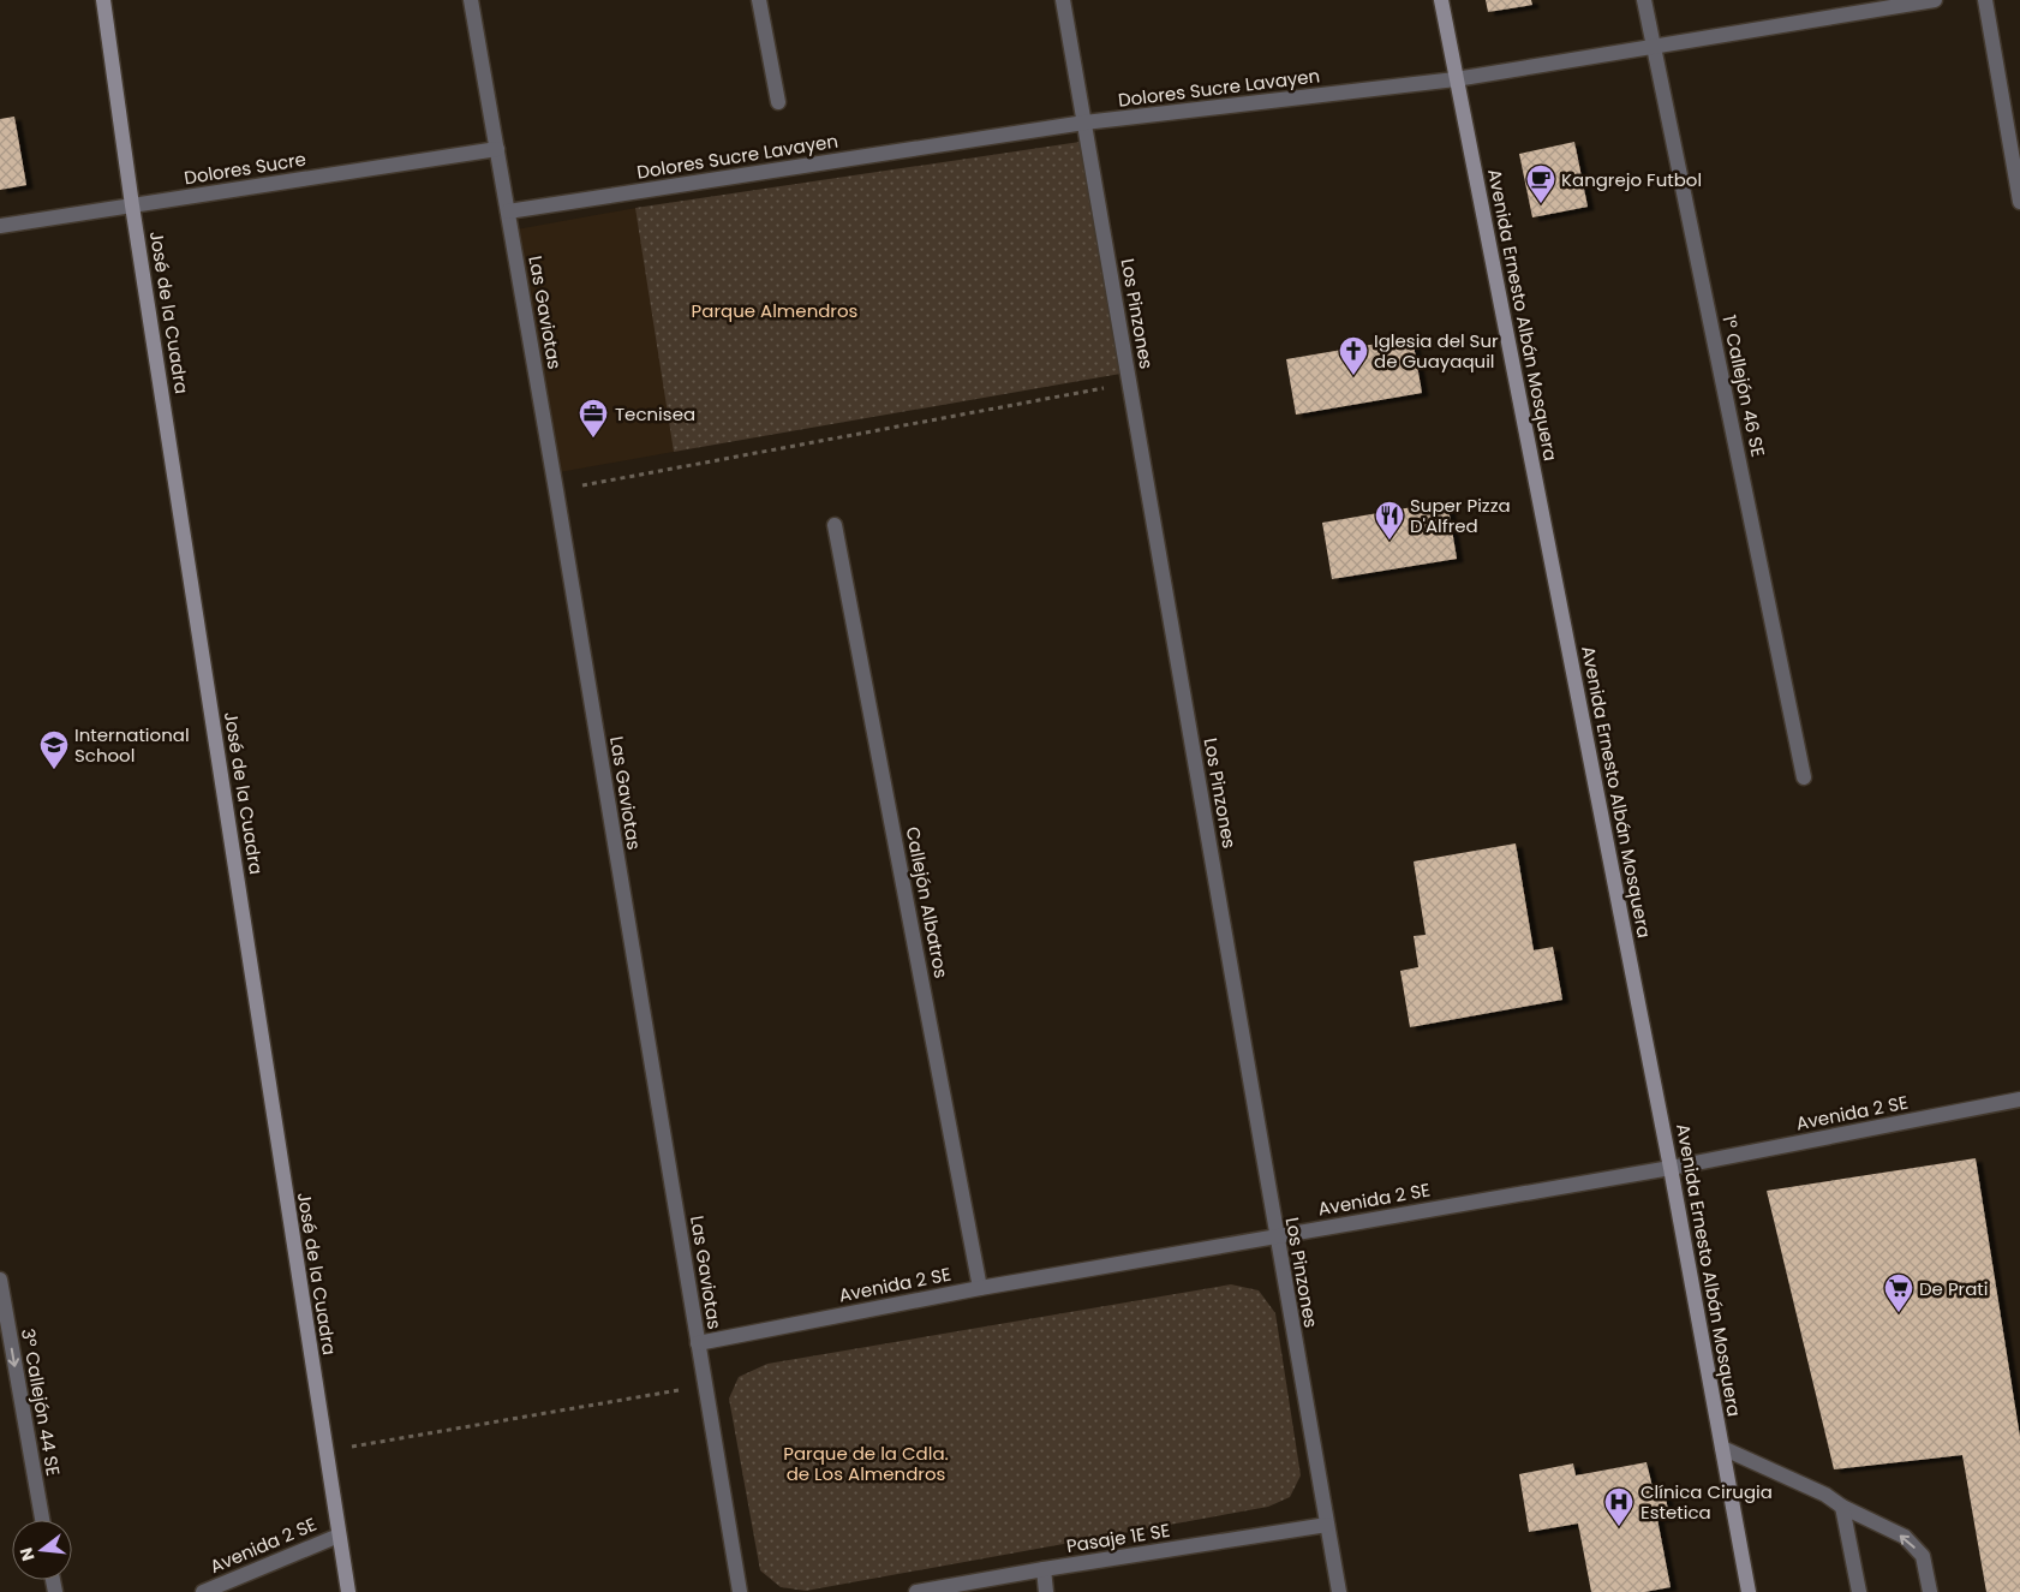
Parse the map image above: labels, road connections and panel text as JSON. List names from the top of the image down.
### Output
{
  "streets": {
    "street": [
      "Dolores Sucre Lavayen",
      "Dolores Sucre",
      "José de la Cuadra",
      "Las Gaviotas",
      "Los Pinzones",
      "Avenida Ernesto Albán Mosquera",
      "1º Callejón 46 SE",
      "Callejón Albatros",
      "Avenida 2 SE",
      "3º Callejón 44 SE",
      "Pasaje 1E SE"
    ]
  },
  "crossings": [
    ["Dolores Sucre Lavayen", "Las Gaviotas"],
    ["Dolores Sucre Lavayen", "Los Pinzones"],
    ["Dolores Sucre Lavayen", "Avenida Ernesto Albán Mosquera"],
    ["Dolores Sucre Lavayen", "1º Callejón 46 SE"],
    ["Dolores Sucre", "José de la Cuadra"],
    ["Dolores Sucre", "Las Gaviotas"],
    ["José de la Cuadra", "Avenida 2 SE"],
    ["Las Gaviotas", "Avenida 2 SE"],
    ["Los Pinzones", "Avenida 2 SE"],
    ["Los Pinzones", "Pasaje 1E SE"],
    ["Avenida Ernesto Albán Mosquera", "Avenida 2 SE"],
    ["Callejón Albatros", "Avenida 2 SE"]
  ],
  "one_way": ["3º Callejón 44 SE"],
  "parks": ["Parque Almendros", "Parque de la Cdla. de Los Almendros"],
  "places": {
    "cafe": ["Kangrejo Futbol"],
    "church": ["Iglesia del Sur de Guayaquil"],
    "office": ["Tecnisea"],
    "restaurant": ["Super Pizza D'Alfred"],
    "school or university": ["International School"],
    "supermarket": ["De Prati"],
    "hospital": ["Clínica Cirugia Estetica"]
  },
  "north": "left"
}
